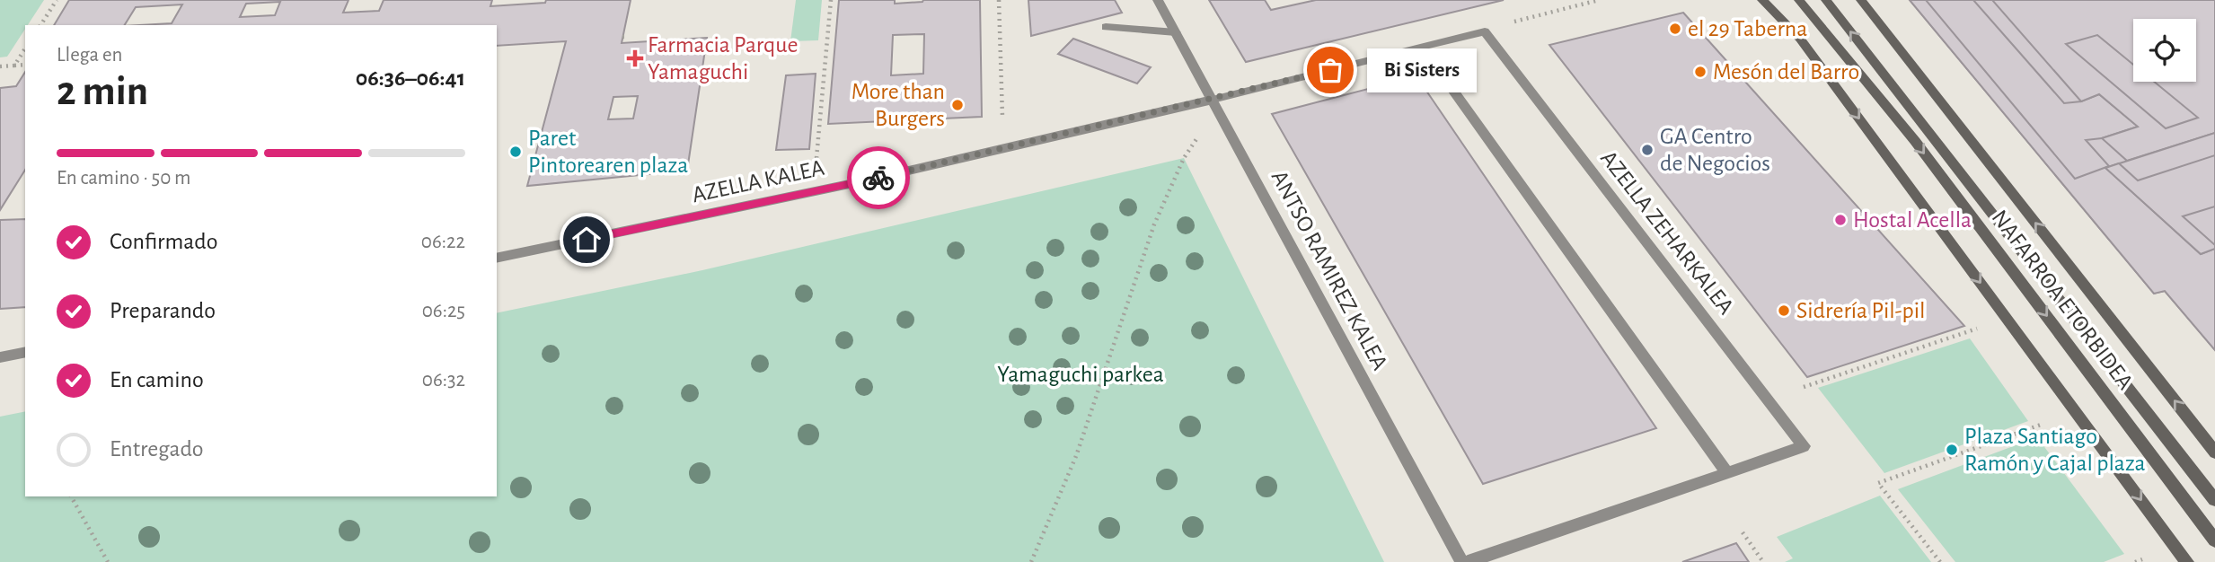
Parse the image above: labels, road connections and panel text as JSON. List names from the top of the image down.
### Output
{
  "streets": {
    "main road": ["NAFARROA ETORBIDEA"],
    "street": ["AZELLA KALEA", "AZELLA ZEHARKALEA", "ANTSO RAMIREZ KALEA"]
  },
  "crossings": [
    ["AZELLA KALEA", "AZELLA ZEHARKALEA"],
    ["AZELLA KALEA", "ANTSO RAMIREZ KALEA"],
    ["AZELLA ZEHARKALEA", "ANTSO RAMIREZ KALEA"]
  ],
  "parks": ["Yamaguchi parkea"],
  "places": {
    "other": [
      "el 29 Taberna",
      "Bi Sisters",
      "Mesón del Barro",
      "More than Burgers",
      "GA Centro de Negocios",
      "Paret Pintorearen plaza",
      "Hostal Acella",
      "Sidrería Pil-pil",
      "Plaza Santiago Ramón y Cajal plaza"
    ],
    "health": ["Farmacia Parque Yamaguchi"]
  },
  "page": {
    "heading": ["2 min", "Llega en", "06:36–06:41"],
    "bubble": "Bi Sisters",
    "bar": "En camino · 50 m",
    "list": [
      ["Confirmado", "06:22"],
      ["Preparando", "06:25"],
      ["En camino", "06:32"],
      "Entregado"
    ]
  }
}
